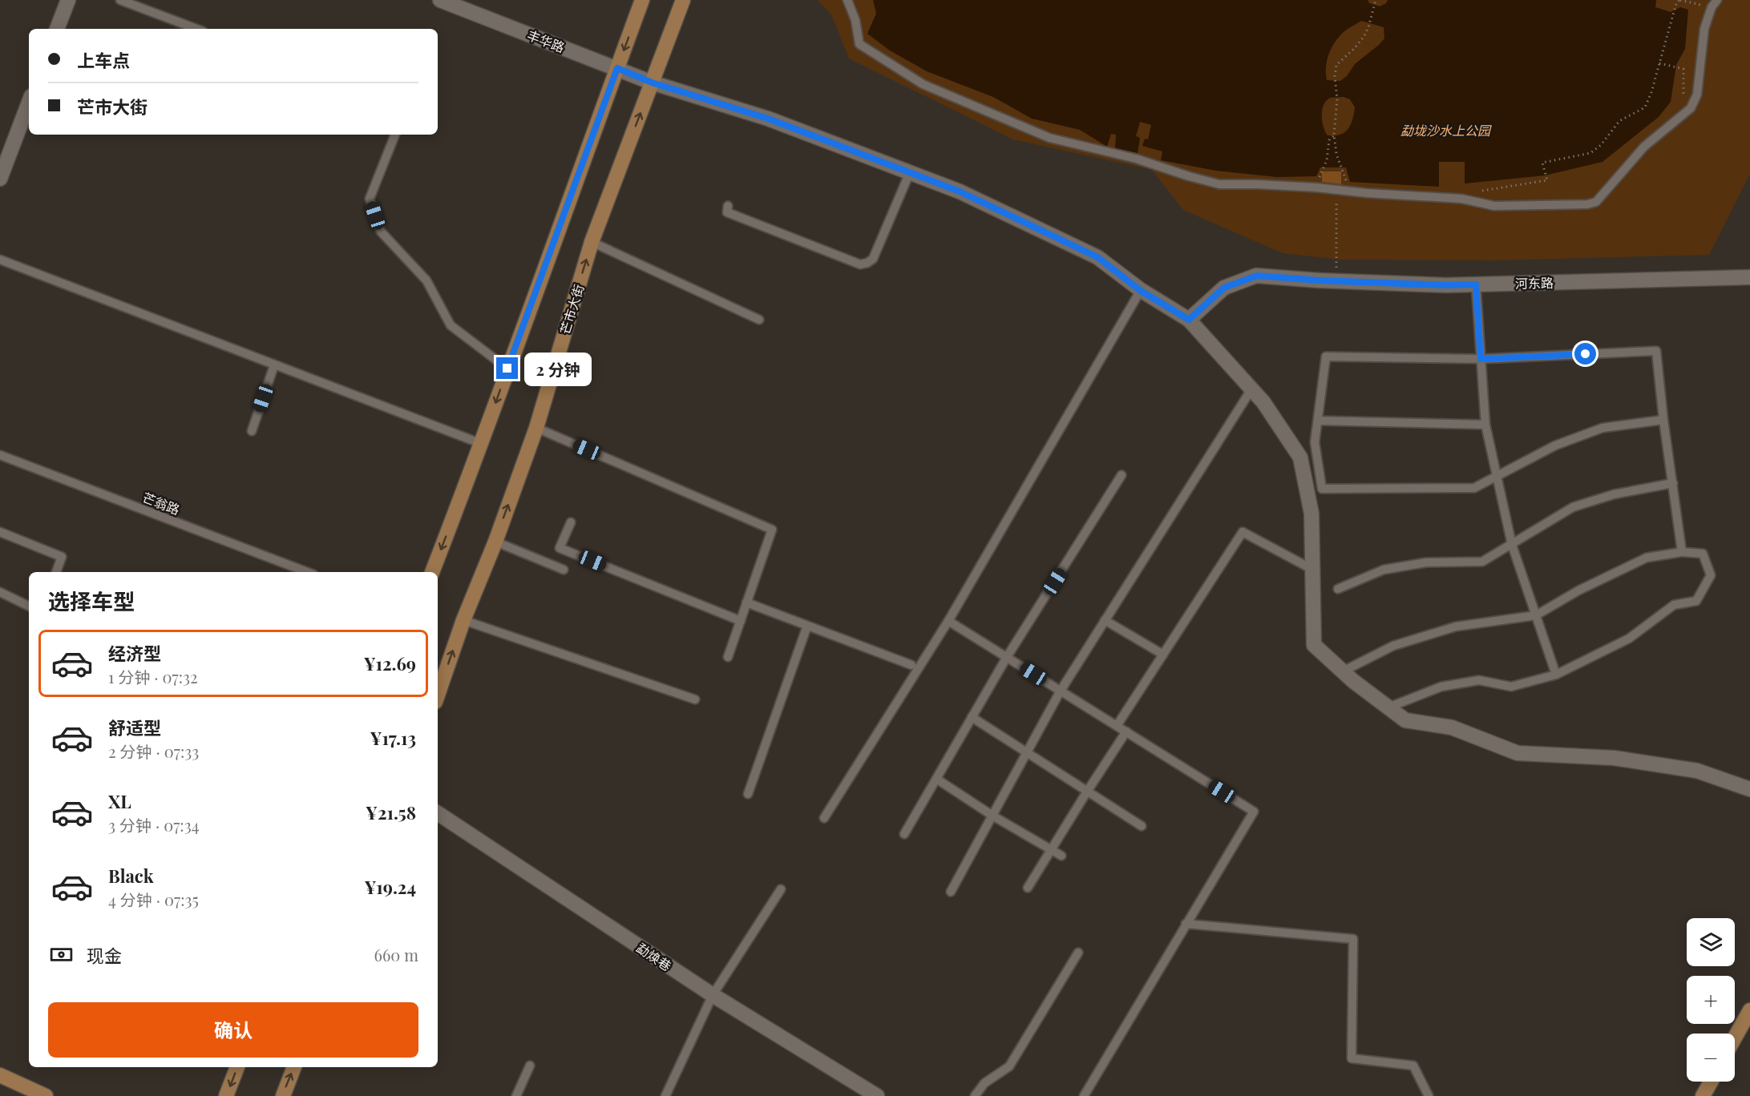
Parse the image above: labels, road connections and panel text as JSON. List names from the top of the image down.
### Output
{
  "streets": {
    "main road": ["芒市大街"],
    "street": ["丰华路", "河东路", "勐焕巷"],
    "lane": ["芒翁路"]
  },
  "crossings": [
    ["丰华路", "河东路"],
    ["丰华路", "芒市大街"]
  ],
  "parks": ["勐垅沙水上公园"],
  "page": {
    "banner": ["上车点", "芒市大街"],
    "bubble": "2 分钟",
    "heading": "选择车型",
    "list": [
      {
        "name": "经济型",
        "note": "1 分钟 · 07:32",
        "value": "¥12.69"
      },
      {
        "name": "舒适型",
        "note": "2 分钟 · 07:33",
        "value": "¥17.13"
      },
      {
        "name": "XL",
        "note": "3 分钟 · 07:34",
        "value": "¥21.58"
      },
      {
        "name": "Black",
        "note": "4 分钟 · 07:35",
        "value": "¥19.24"
      }
    ],
    "map_buttons": ["+", "−"],
    "pay": ["现金", "660 m"],
    "buttons": "确认"
  }
}
